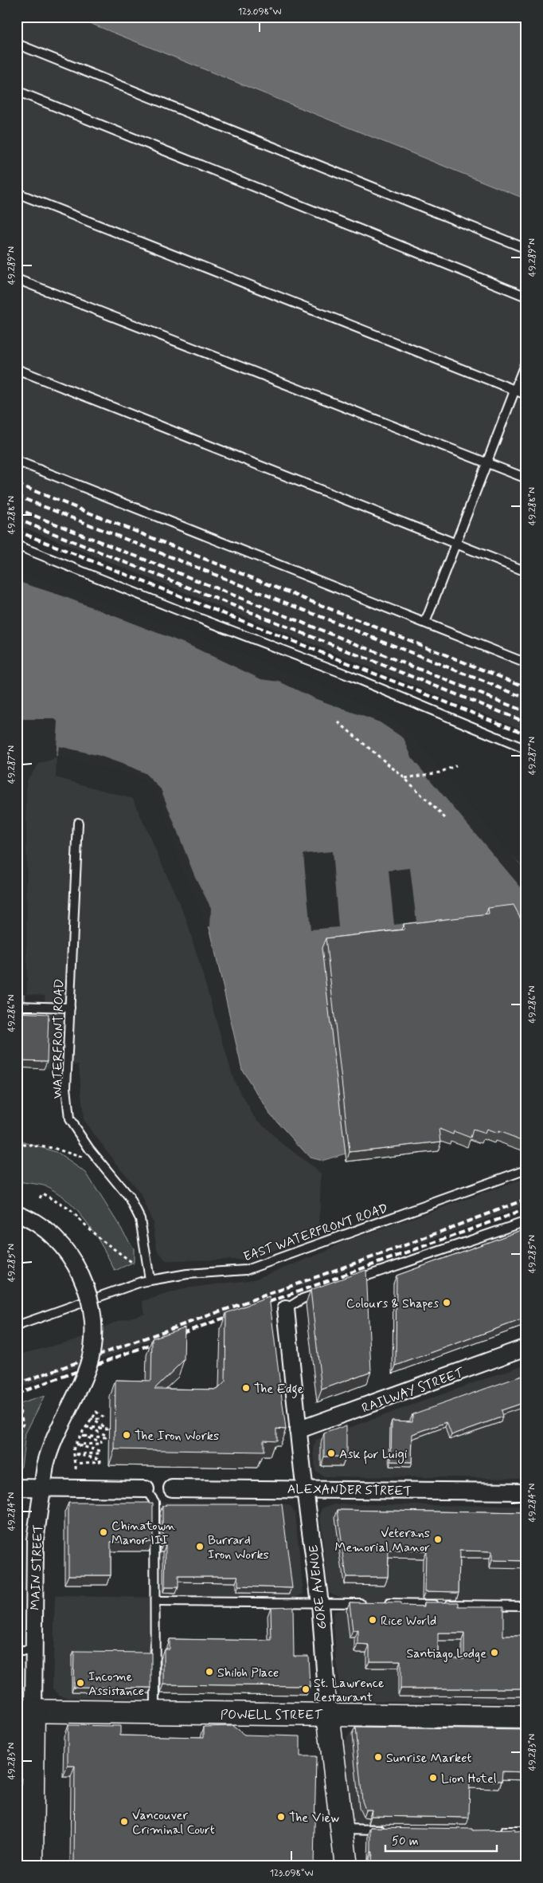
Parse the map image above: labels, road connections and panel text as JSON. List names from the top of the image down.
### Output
{
  "streets": {
    "main road": ["MAIN STREET", "GORE AVENUE", "POWELL STREET"],
    "street": ["RAILWAY STREET", "ALEXANDER STREET"],
    "lane": ["WATERFRONT ROAD", "EAST WATERFRONT ROAD"]
  },
  "crossings": [
    ["WATERFRONT ROAD", "EAST WATERFRONT ROAD"],
    ["RAILWAY STREET", "GORE AVENUE"],
    ["ALEXANDER STREET", "GORE AVENUE"],
    ["MAIN STREET", "POWELL STREET"],
    ["GORE AVENUE", "POWELL STREET"]
  ],
  "places": [
    "Colours & Shapes",
    "The Edge",
    "The Iron Works",
    "Ask for Luigi",
    "Chinatown Manor III",
    "Veterans Memorial Manor",
    "Burrard Iron Works",
    "Rice World",
    "Santiago Lodge",
    "Shiloh Place",
    "Income Assistance",
    "St. Lawrence Restaurant",
    "Sunrise Market",
    "Lion Hotel",
    "The View",
    "Vancouver Criminal Court"
  ],
  "scale_bar": "50 m",
  "coordinates": [
    "123.098°W",
    "49.289°N",
    "49.288°N",
    "49.287°N",
    "49.286°N",
    "49.285°N",
    "49.284°N",
    "49.283°N"
  ]
}
